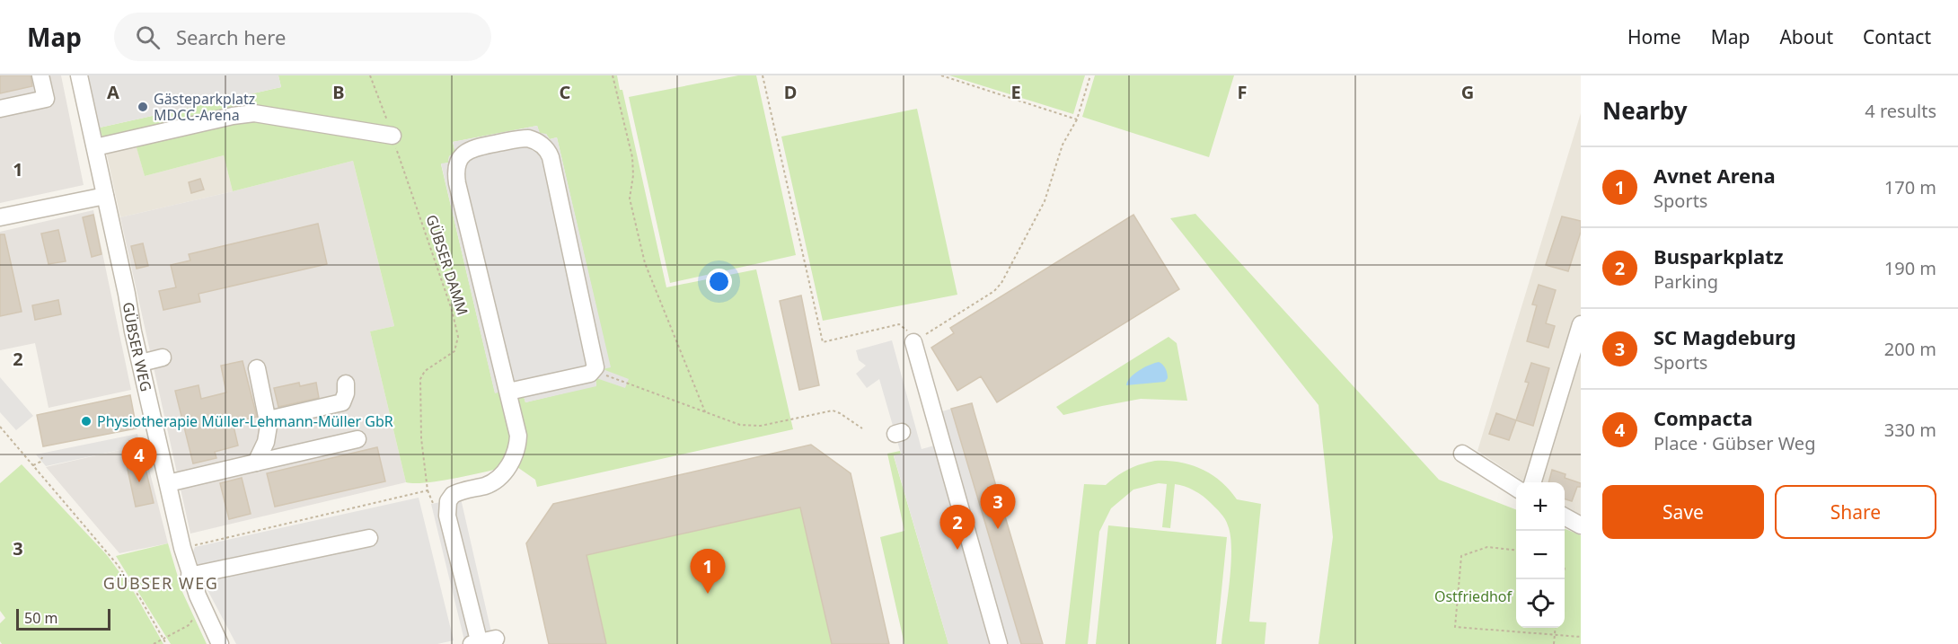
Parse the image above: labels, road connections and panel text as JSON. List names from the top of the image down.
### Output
{
  "streets": {
    "street": ["GÜBSER WEG"],
    "path": ["GÜBSER DAMM"]
  },
  "crossings": [
    ["GÜBSER DAMM", "GÜBSER WEG"]
  ],
  "districts": ["GÜBSER WEG"],
  "parks": ["Ostfriedhof"],
  "places": ["Gästeparkplatz MDCC-Arena", "Physiotherapie Müller-Lehmann-Müller GbR"],
  "scale_bar": "50 m",
  "page": {
    "header": "Map",
    "search": "Search here",
    "nav": [
      "Home",
      "Map",
      "About",
      "Contact"
    ],
    "heading": ["Nearby", "4 results"],
    "list": [
      {
        "mark": "1",
        "name": "Avnet Arena",
        "note": "Sports",
        "value": "170 m"
      },
      {
        "mark": "2",
        "name": "Busparkplatz",
        "note": "Parking",
        "value": "190 m"
      },
      {
        "mark": "3",
        "name": "SC Magdeburg",
        "note": "Sports",
        "value": "200 m"
      },
      {
        "mark": "4",
        "name": "Compacta",
        "note": "Place · Gübser Weg",
        "value": "330 m"
      }
    ],
    "pins": [
      "4",
      "3",
      "2",
      "1"
    ],
    "buttons": ["Save", "Share"],
    "map_buttons": ["+", "−"],
    "scale": "50 m"
  },
  "grid": {
    "columns": [
      "A",
      "B",
      "C",
      "D",
      "E",
      "F",
      "G"
    ],
    "rows": ["1", "2", "3"]
  }
}
